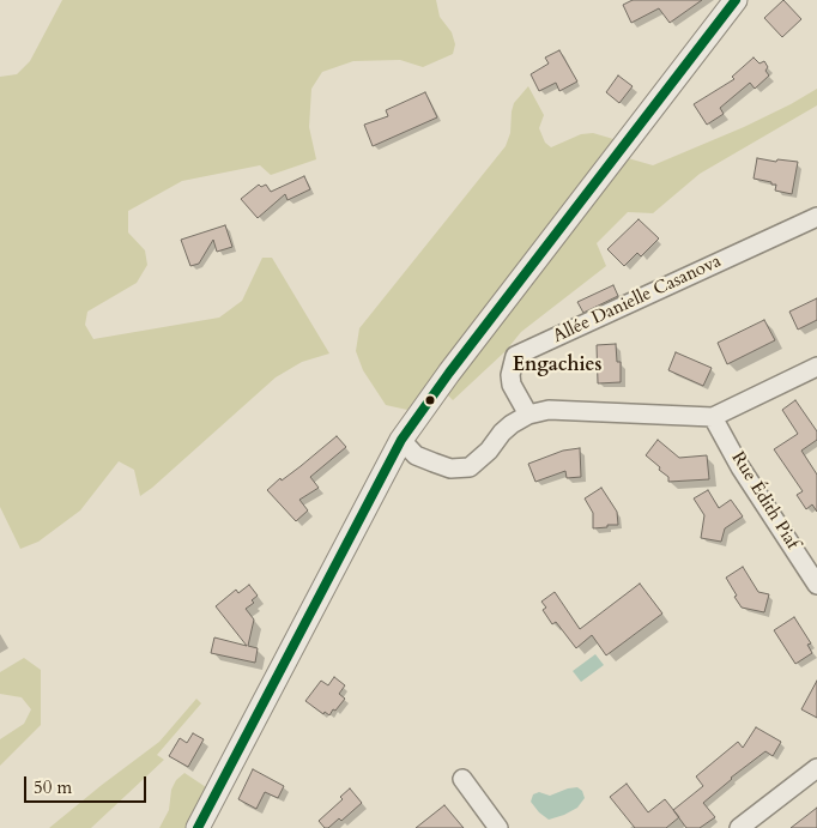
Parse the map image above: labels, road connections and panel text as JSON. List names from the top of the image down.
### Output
{
  "streets": {
    "street": ["Allée Danielle Casanova", "Rue Édith Piaf"]
  },
  "districts": ["Engachies"],
  "scale_bar": "50 m"
}
